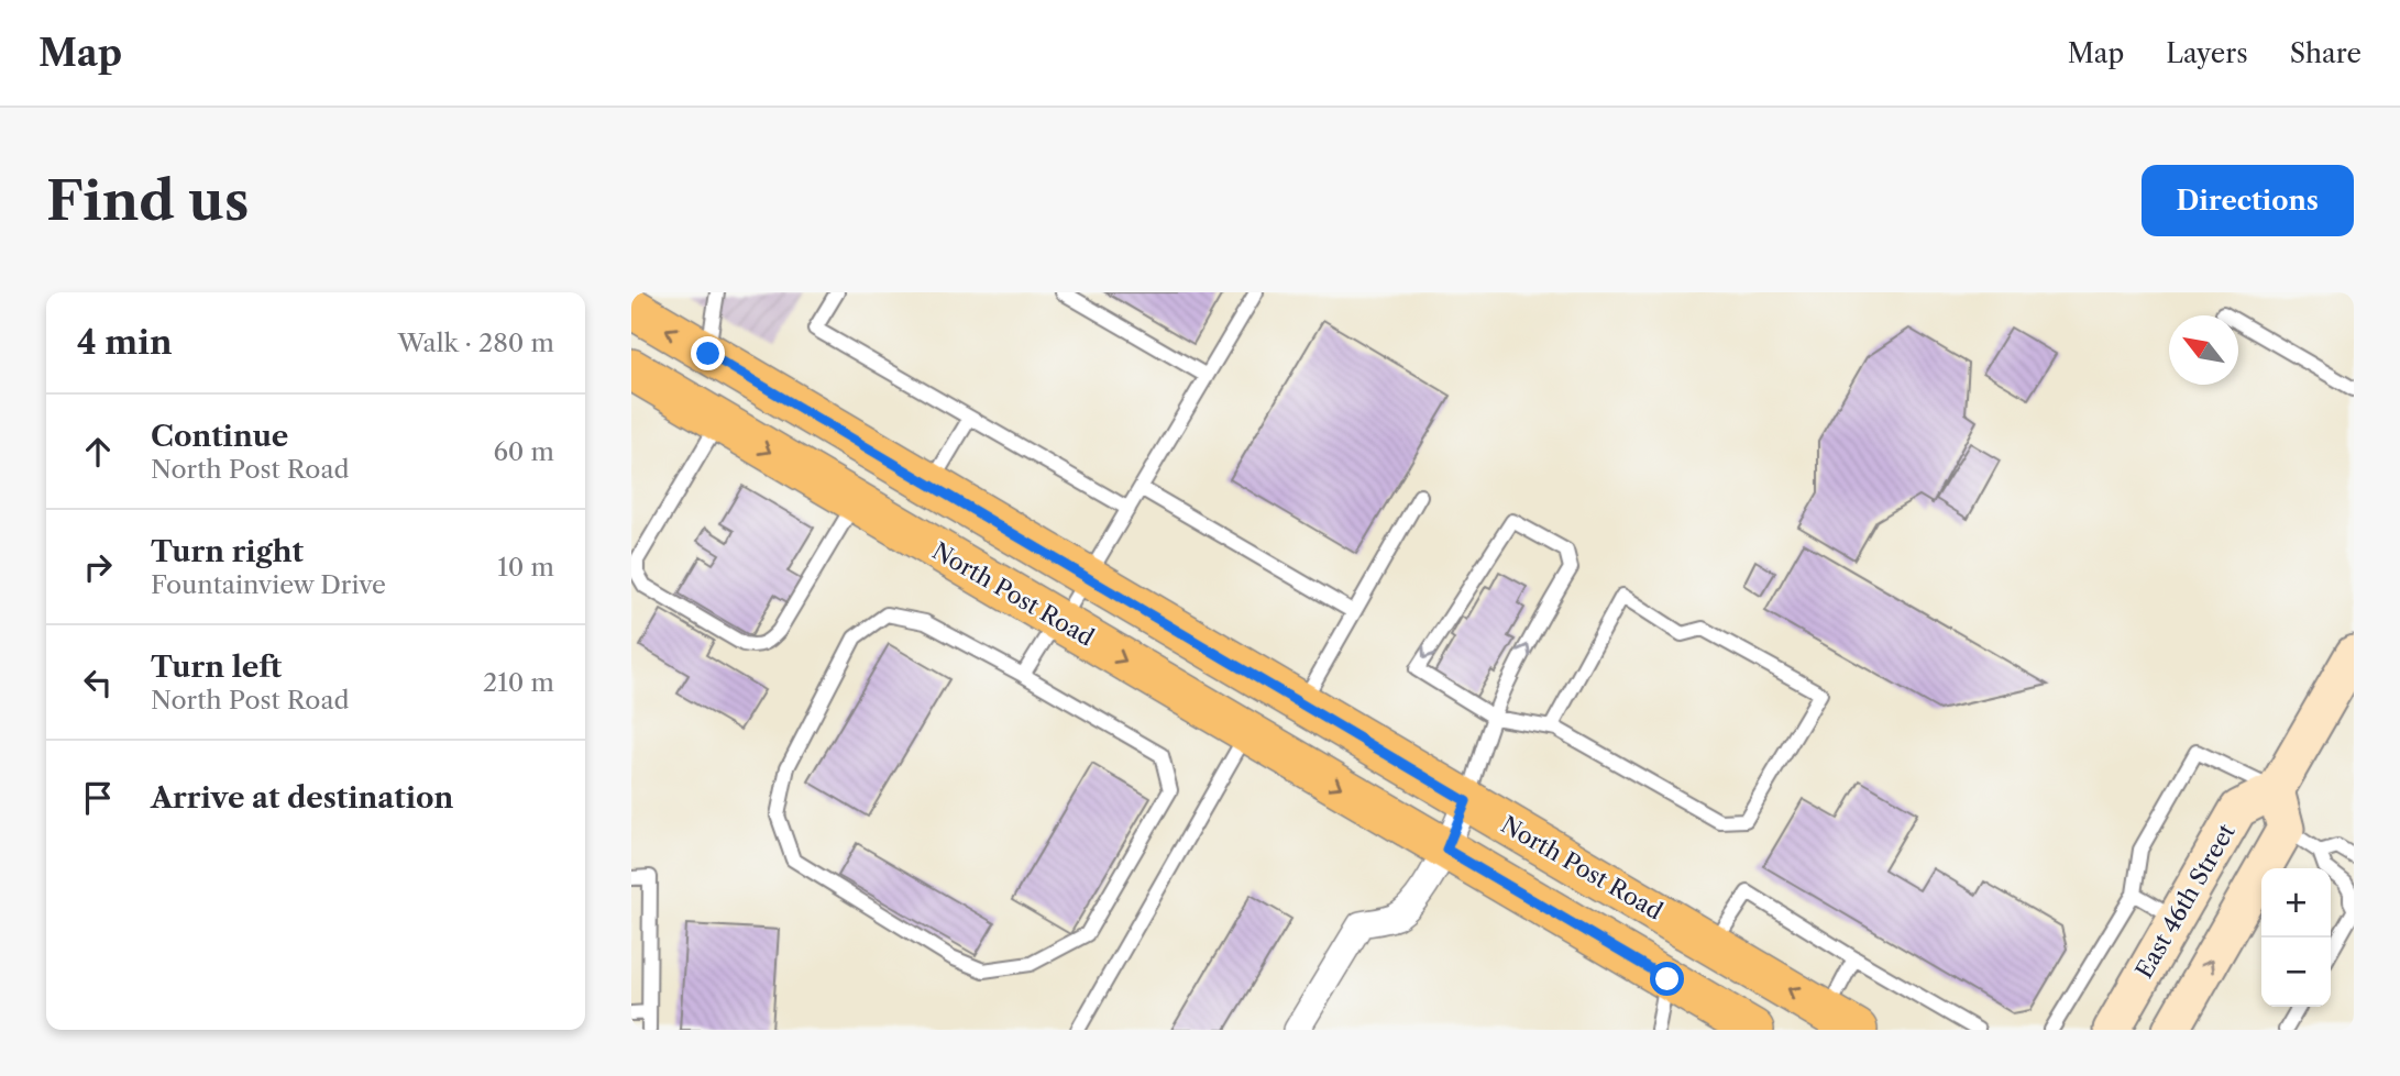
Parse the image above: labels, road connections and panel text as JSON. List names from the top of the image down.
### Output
{
  "streets": {
    "main road": ["North Post Road"],
    "street": ["East 46th Street"]
  },
  "north": "top left",
  "page": {
    "header": "Map",
    "nav": ["Map", "Layers", "Share"],
    "buttons": "Directions",
    "title": "Find us",
    "heading": ["4 min", "Walk · 280 m"],
    "list": [
      ["Continue", "North Post Road", "60 m"],
      ["Turn right", "Fountainview Drive", "10 m"],
      ["Turn left", "North Post Road", "210 m"],
      "Arrive at destination"
    ],
    "map_buttons": ["+", "−"]
  }
}
